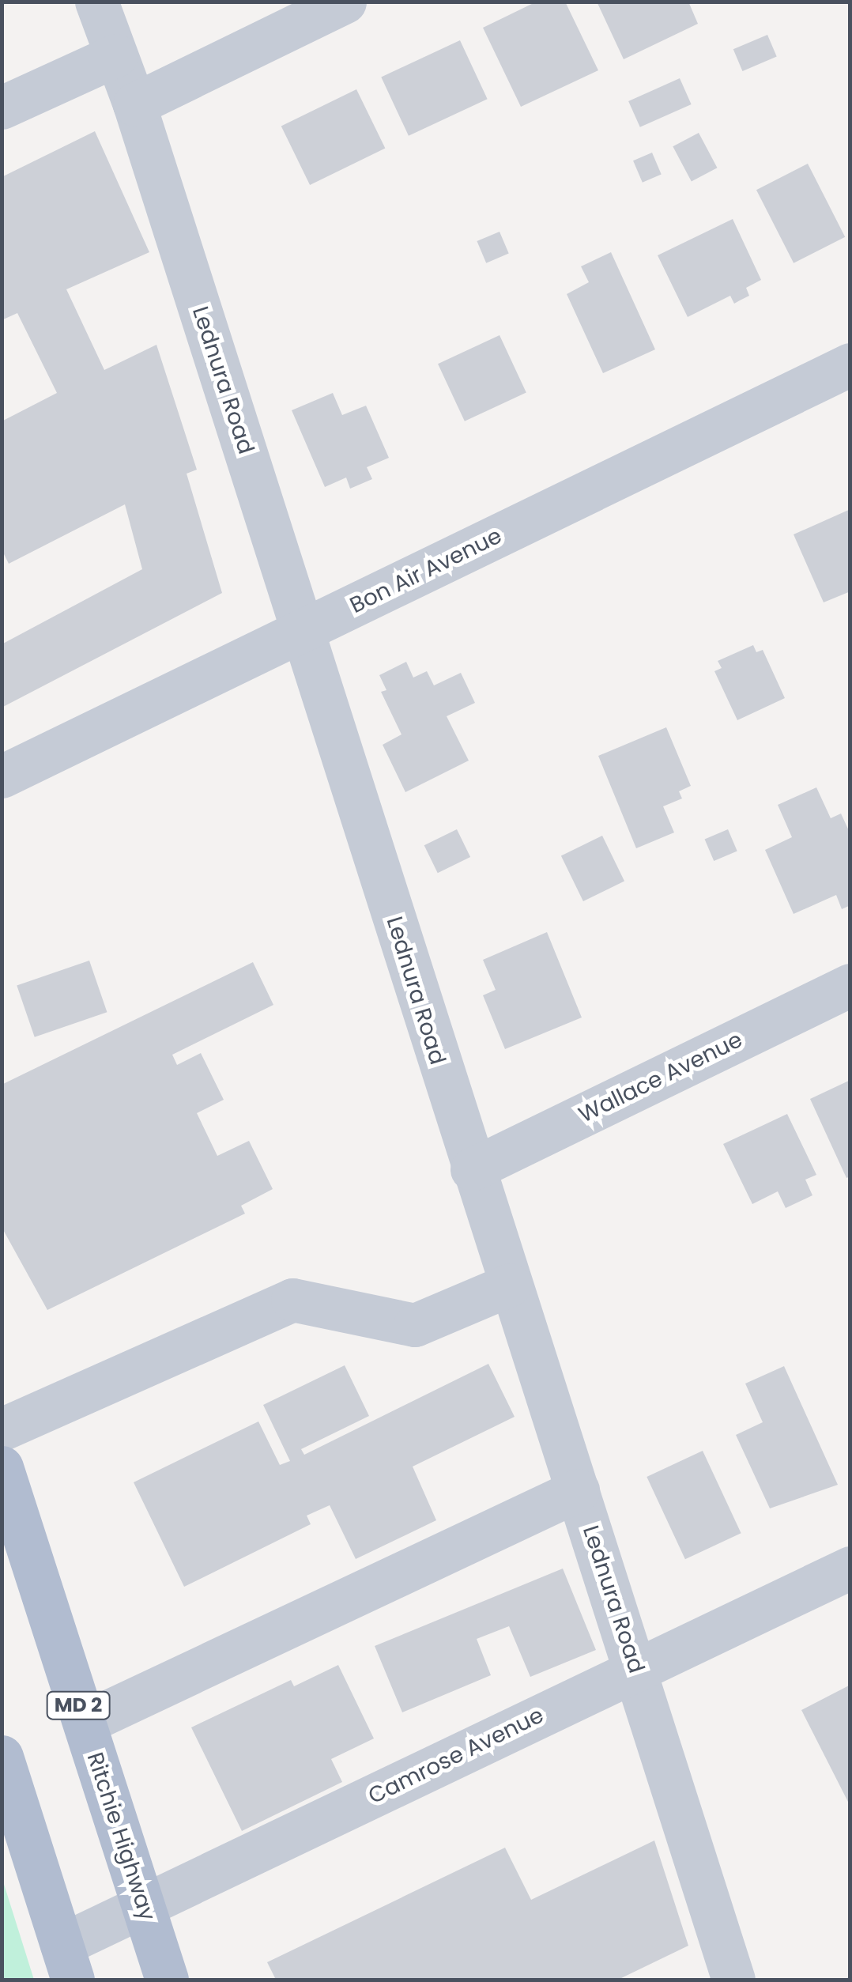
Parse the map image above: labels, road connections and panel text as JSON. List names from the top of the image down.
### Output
{
  "streets": {
    "main road": ["MD 2", "Ritchie Highway"],
    "street": [
      "Lednura Road",
      "Bon Air Avenue",
      "Wallace Avenue",
      "Camrose Avenue"
    ]
  },
  "crossings": [
    ["Lednura Road", "Bon Air Avenue"],
    ["Lednura Road", "Wallace Avenue"],
    ["Lednura Road", "Camrose Avenue"],
    ["Camrose Avenue", "Ritchie Highway"]
  ]
}
